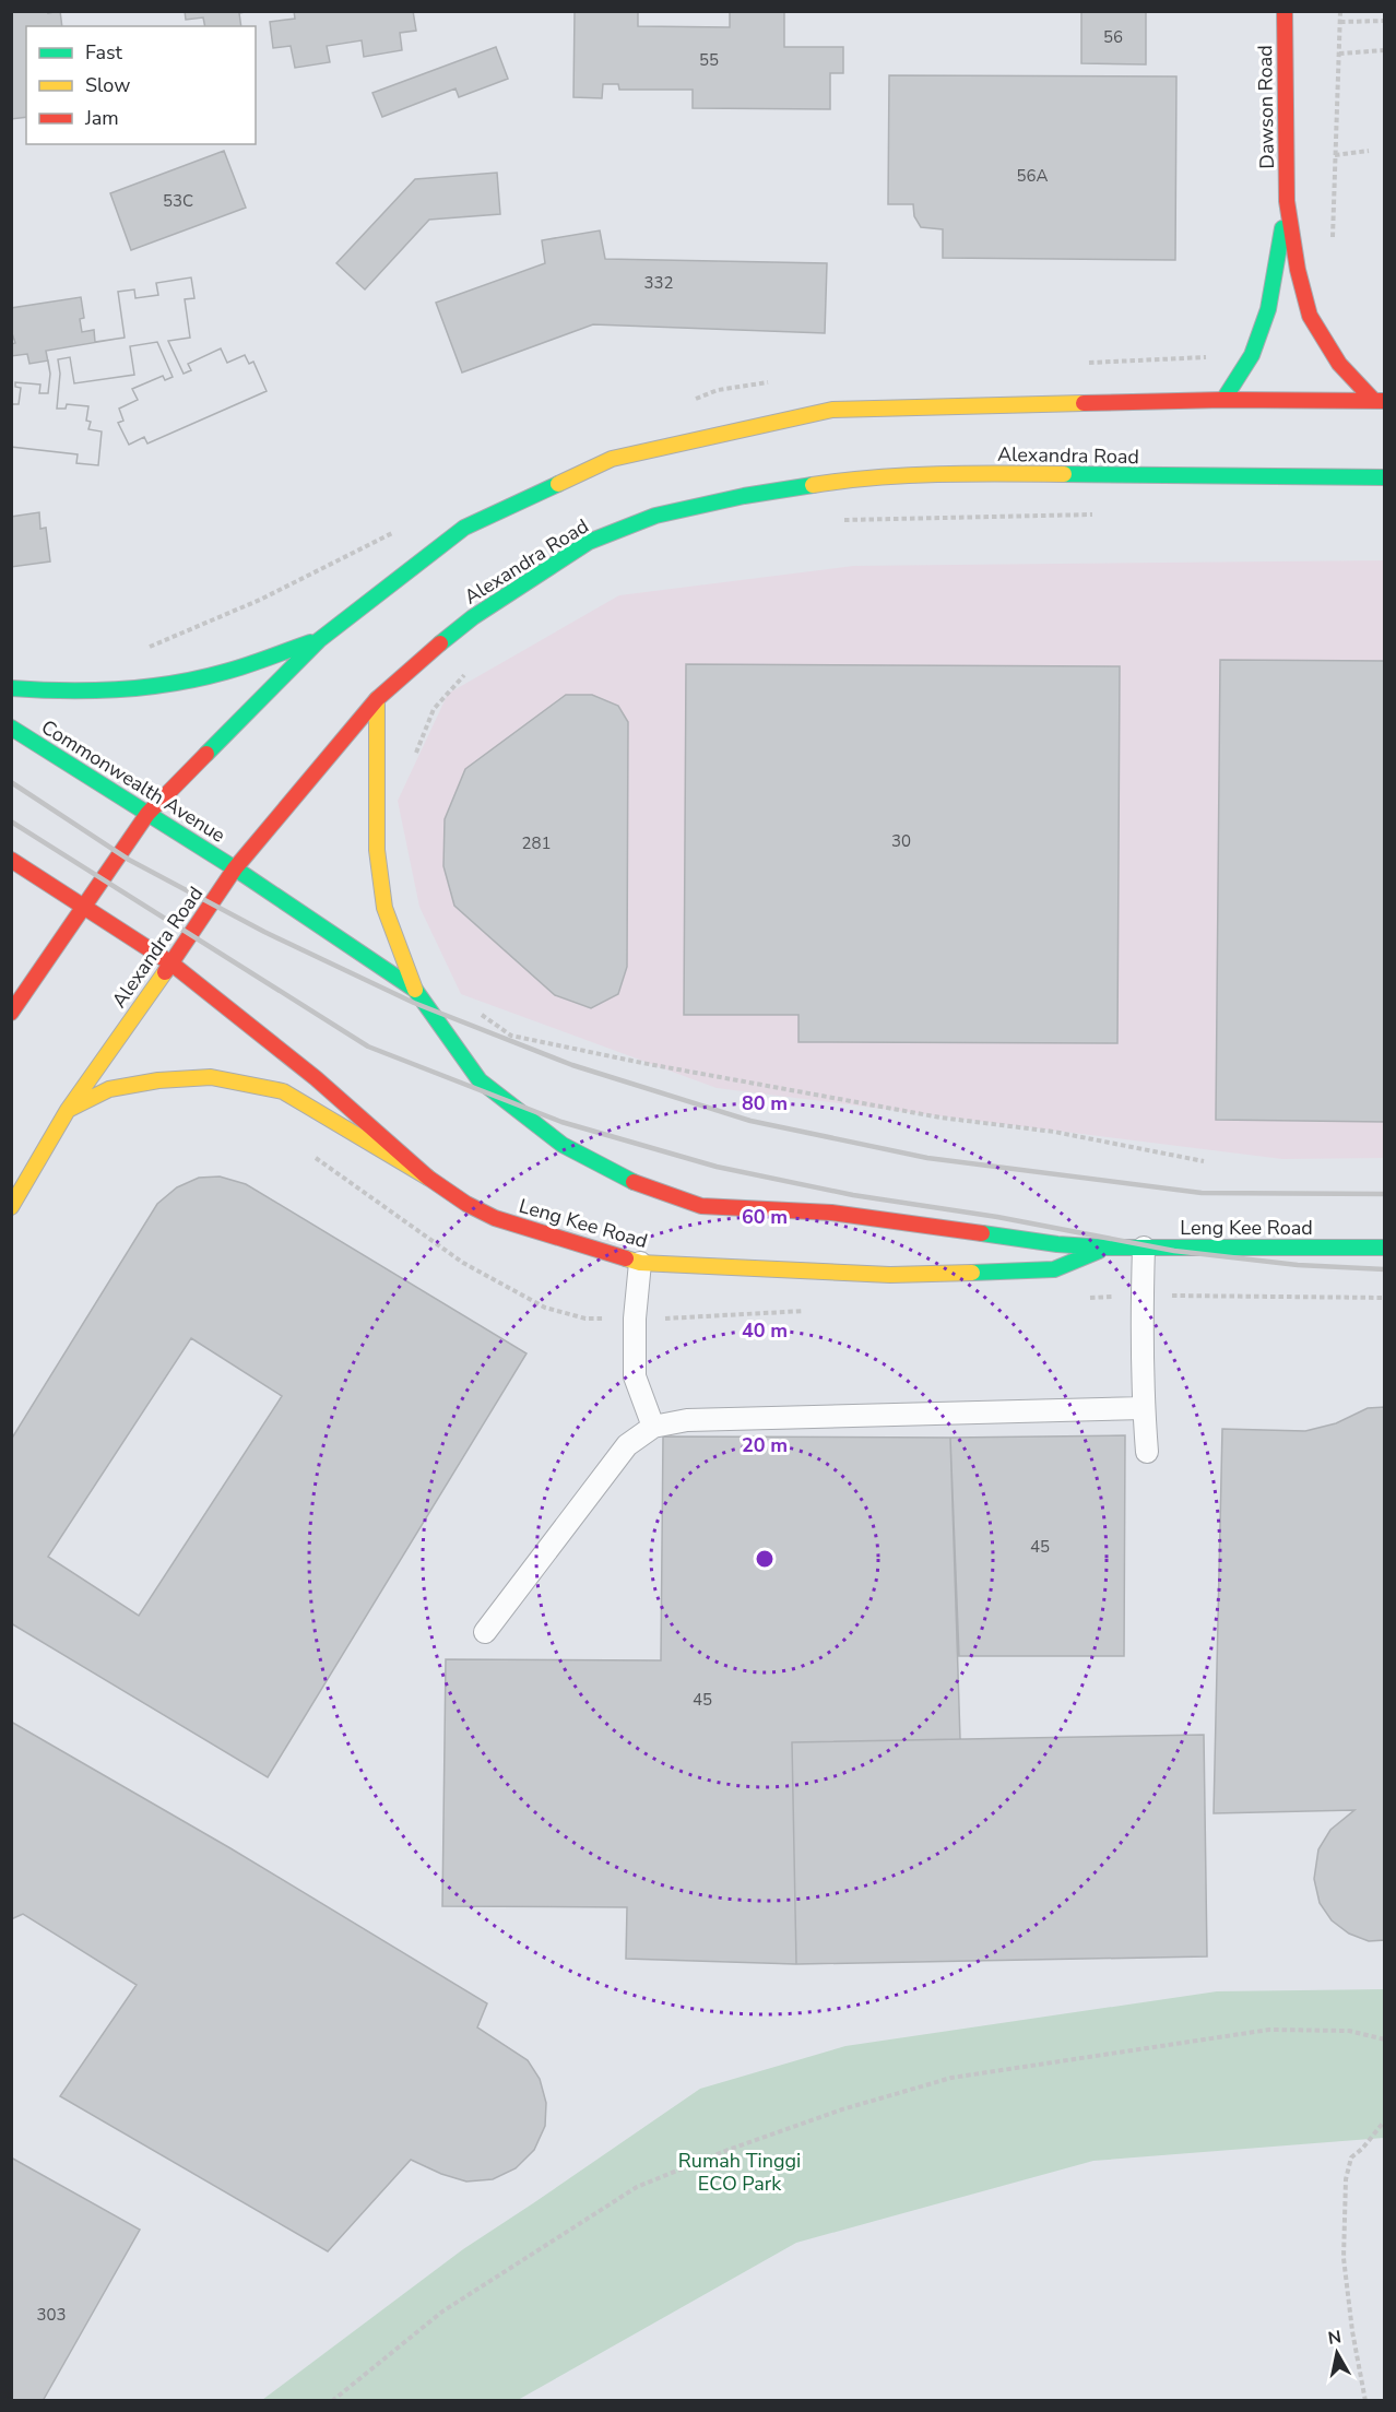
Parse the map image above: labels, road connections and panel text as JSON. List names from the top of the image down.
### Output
{
  "streets": {
    "main road": [
      "Dawson Road",
      "Alexandra Road",
      "Commonwealth Avenue",
      "Leng Kee Road"
    ]
  },
  "crossings": [
    ["Alexandra Road", "Commonwealth Avenue"],
    ["Alexandra Road", "Leng Kee Road"],
    ["Commonwealth Avenue", "Leng Kee Road"]
  ],
  "parks": ["Rumah Tinggi ECO Park"],
  "house_numbers": [
    "56",
    "55",
    "56A",
    "53C",
    "332",
    "30",
    "281",
    "45",
    "45",
    "303"
  ],
  "legend": ["Fast", "Slow", "Jam"],
  "north": "top",
  "rings": [
    "80 m",
    "60 m",
    "40 m",
    "20 m"
  ]
}
